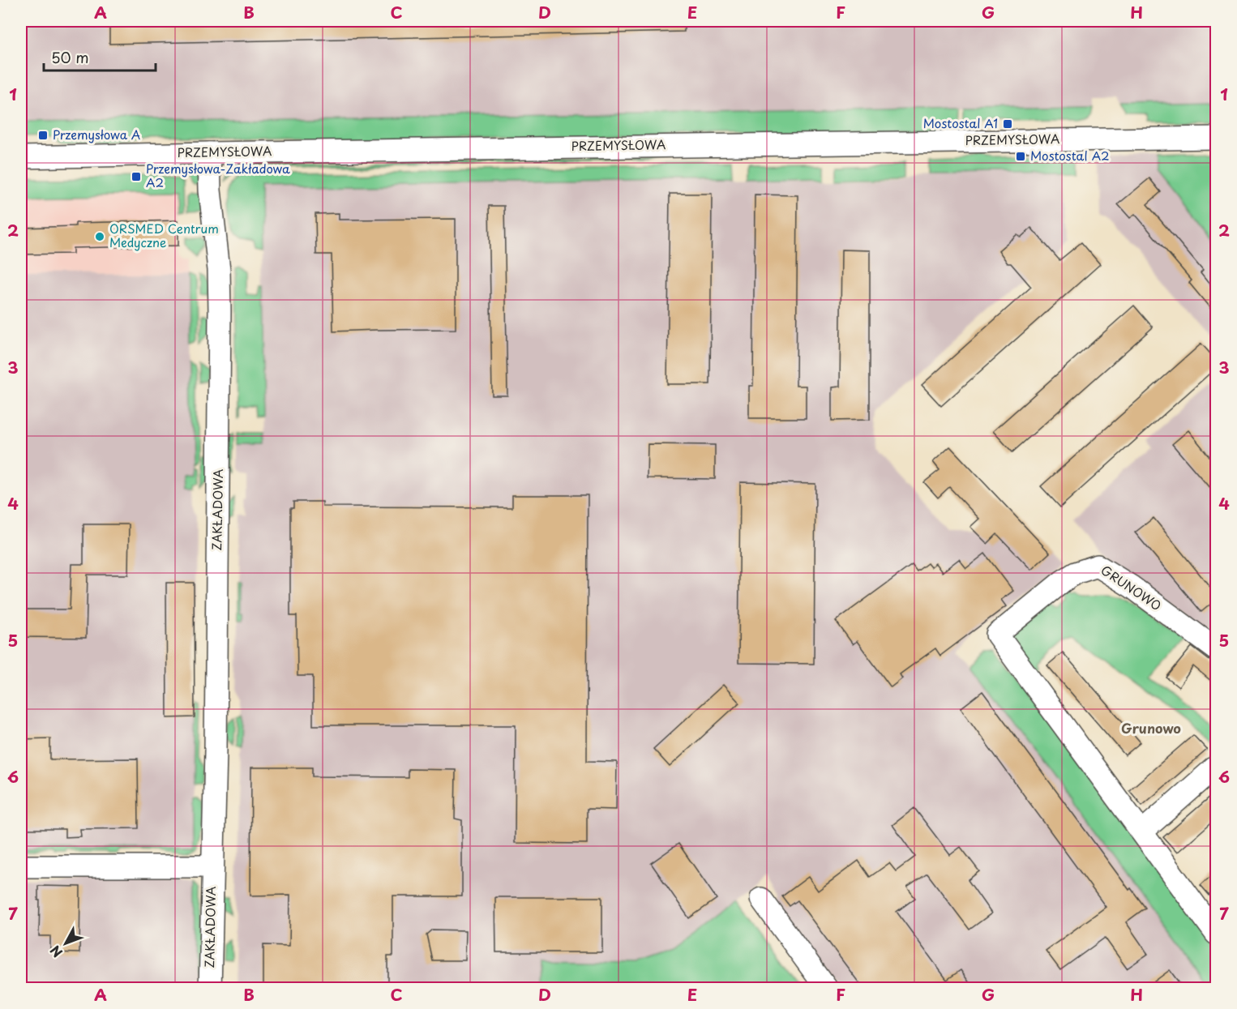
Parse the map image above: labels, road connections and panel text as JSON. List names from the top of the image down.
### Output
{
  "streets": {
    "street": ["PRZEMYSŁOWA", "ZAKŁADOWA", "GRUNOWO"]
  },
  "crossings": [
    ["PRZEMYSŁOWA", "ZAKŁADOWA"]
  ],
  "districts": ["Grunowo"],
  "places": {
    "transit": [
      "Mostostal A1",
      "Przemysłowa A",
      "Mostostal A2",
      "Przemysłowa-Zakładowa A2"
    ],
    "other": ["ORSMED Centrum Medyczne"]
  },
  "scale_bar": "50 m",
  "north": "bottom left",
  "grid": {
    "columns": [
      "A",
      "B",
      "C",
      "D",
      "E",
      "F",
      "G",
      "H"
    ],
    "rows": [
      "1",
      "2",
      "3",
      "4",
      "5",
      "6",
      "7"
    ]
  }
}
